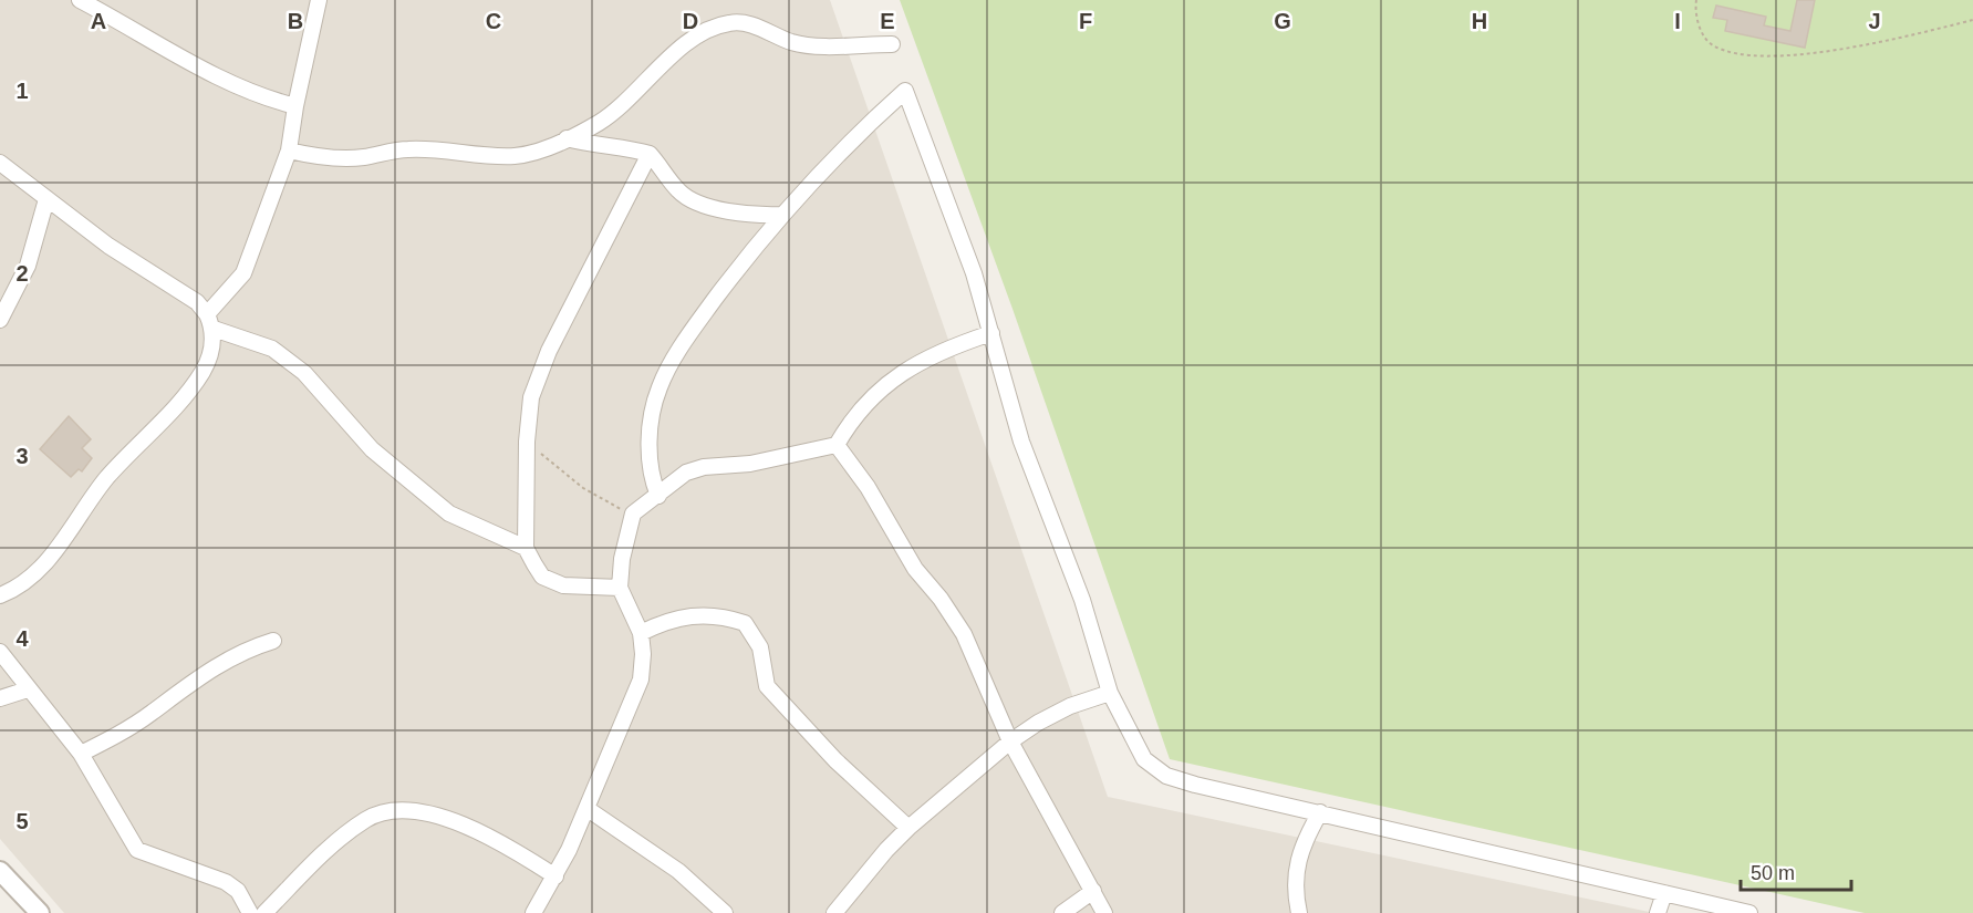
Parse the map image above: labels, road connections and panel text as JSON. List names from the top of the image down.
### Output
{
  "scale_bar": "50 m",
  "grid": {
    "columns": [
      "A",
      "B",
      "C",
      "D",
      "E",
      "F",
      "G",
      "H",
      "I",
      "J"
    ],
    "rows": [
      "1",
      "2",
      "3",
      "4",
      "5"
    ]
  }
}
